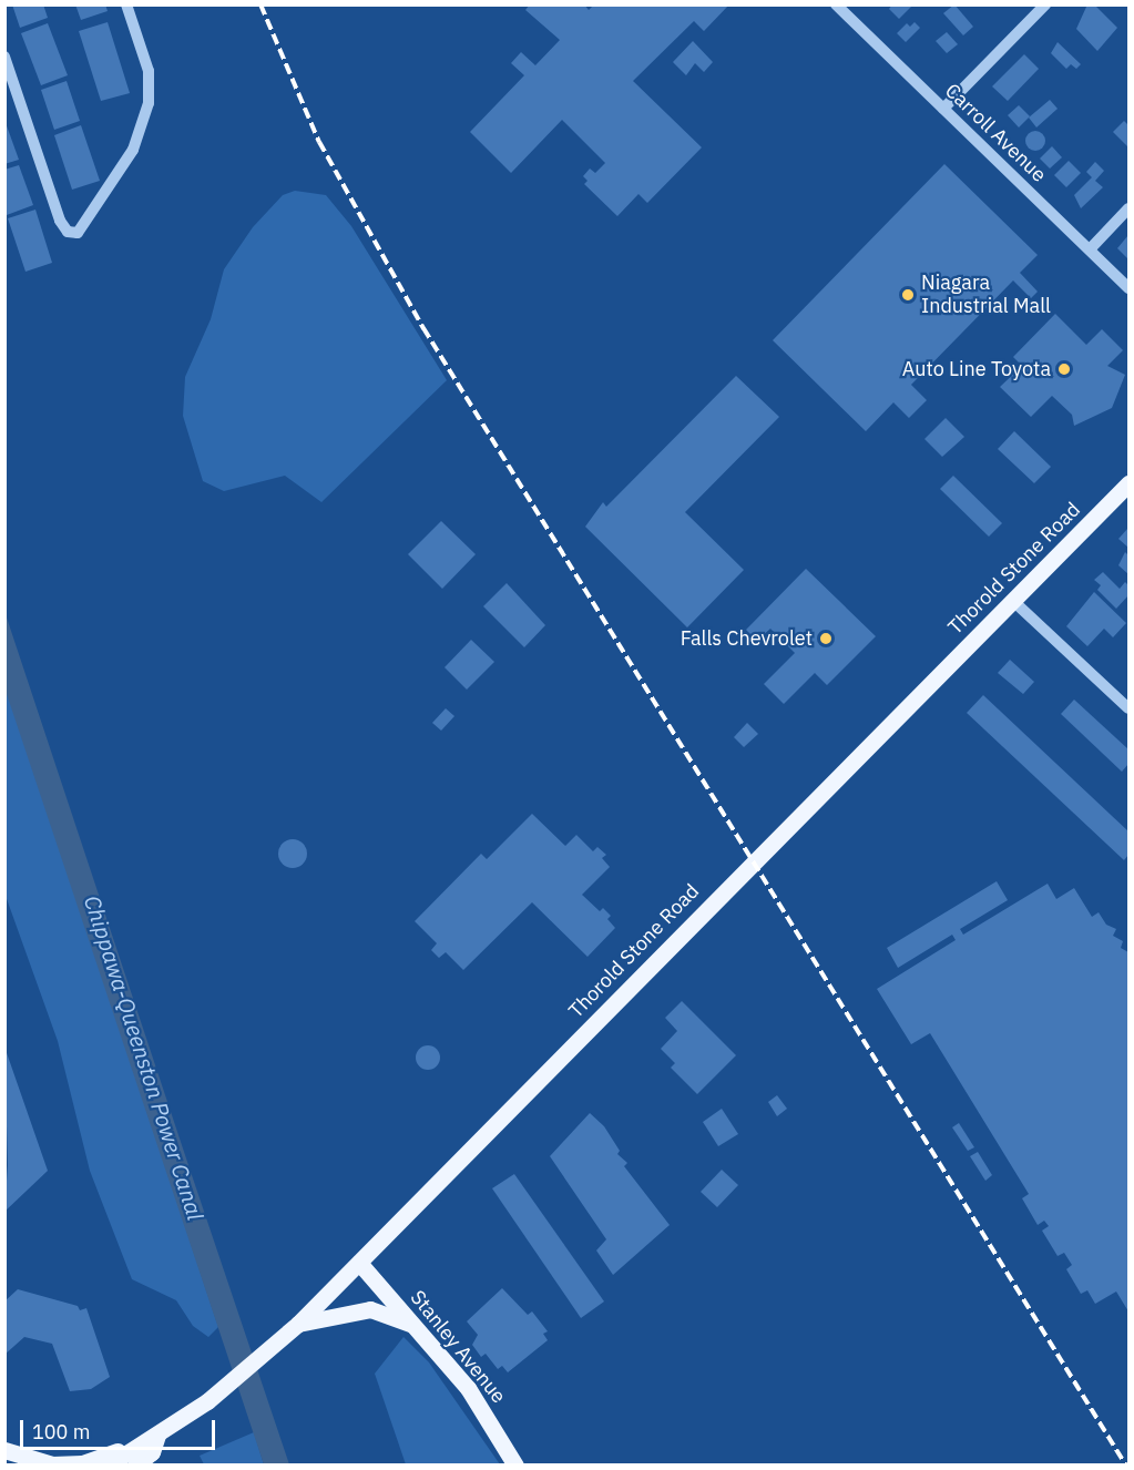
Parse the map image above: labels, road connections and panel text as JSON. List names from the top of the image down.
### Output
{
  "streets": {
    "main road": ["Thorold Stone Road", "Stanley Avenue"],
    "street": ["Carroll Avenue"]
  },
  "crossings": [
    ["Thorold Stone Road", "Stanley Avenue"]
  ],
  "water": ["Chippawa-Queenston Power Canal"],
  "places": ["Niagara Industrial Mall", "Auto Line Toyota", "Falls Chevrolet"],
  "scale_bar": "100 m"
}
